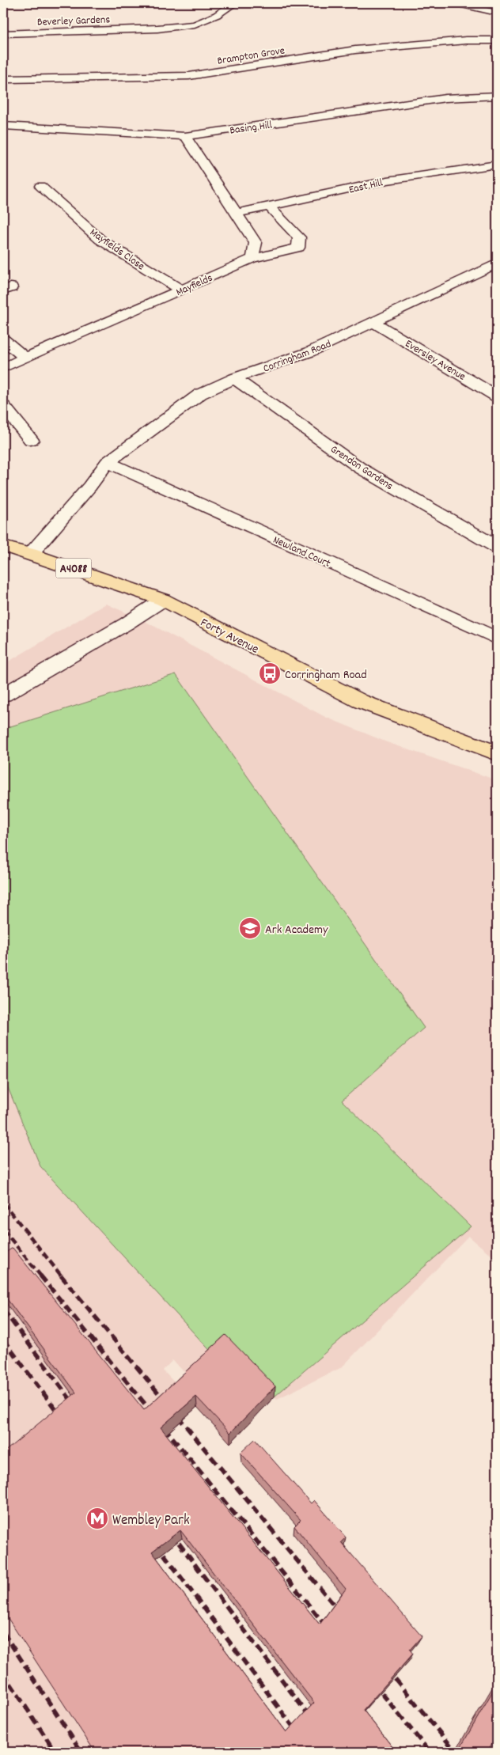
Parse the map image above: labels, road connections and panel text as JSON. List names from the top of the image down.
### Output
{
  "streets": {
    "main road": ["A4088", "Forty Avenue"],
    "street": [
      "Beverley Gardens",
      "Brampton Grove",
      "Basing Hill",
      "East Hill",
      "Mayfields Close",
      "Mayfields",
      "Corringham Road",
      "Eversley Avenue",
      "Grendon Gardens",
      "Newland Court"
    ]
  },
  "crossings": [
    ["East Hill", "Mayfields"],
    ["Mayfields Close", "Mayfields"],
    ["Corringham Road", "Eversley Avenue"],
    ["Corringham Road", "Grendon Gardens"],
    ["Corringham Road", "Newland Court"],
    ["Corringham Road", "Forty Avenue"]
  ],
  "places": {
    "bus stop": ["Corringham Road"],
    "school or university": ["Ark Academy"],
    "metro station": ["Wembley Park"]
  }
}
